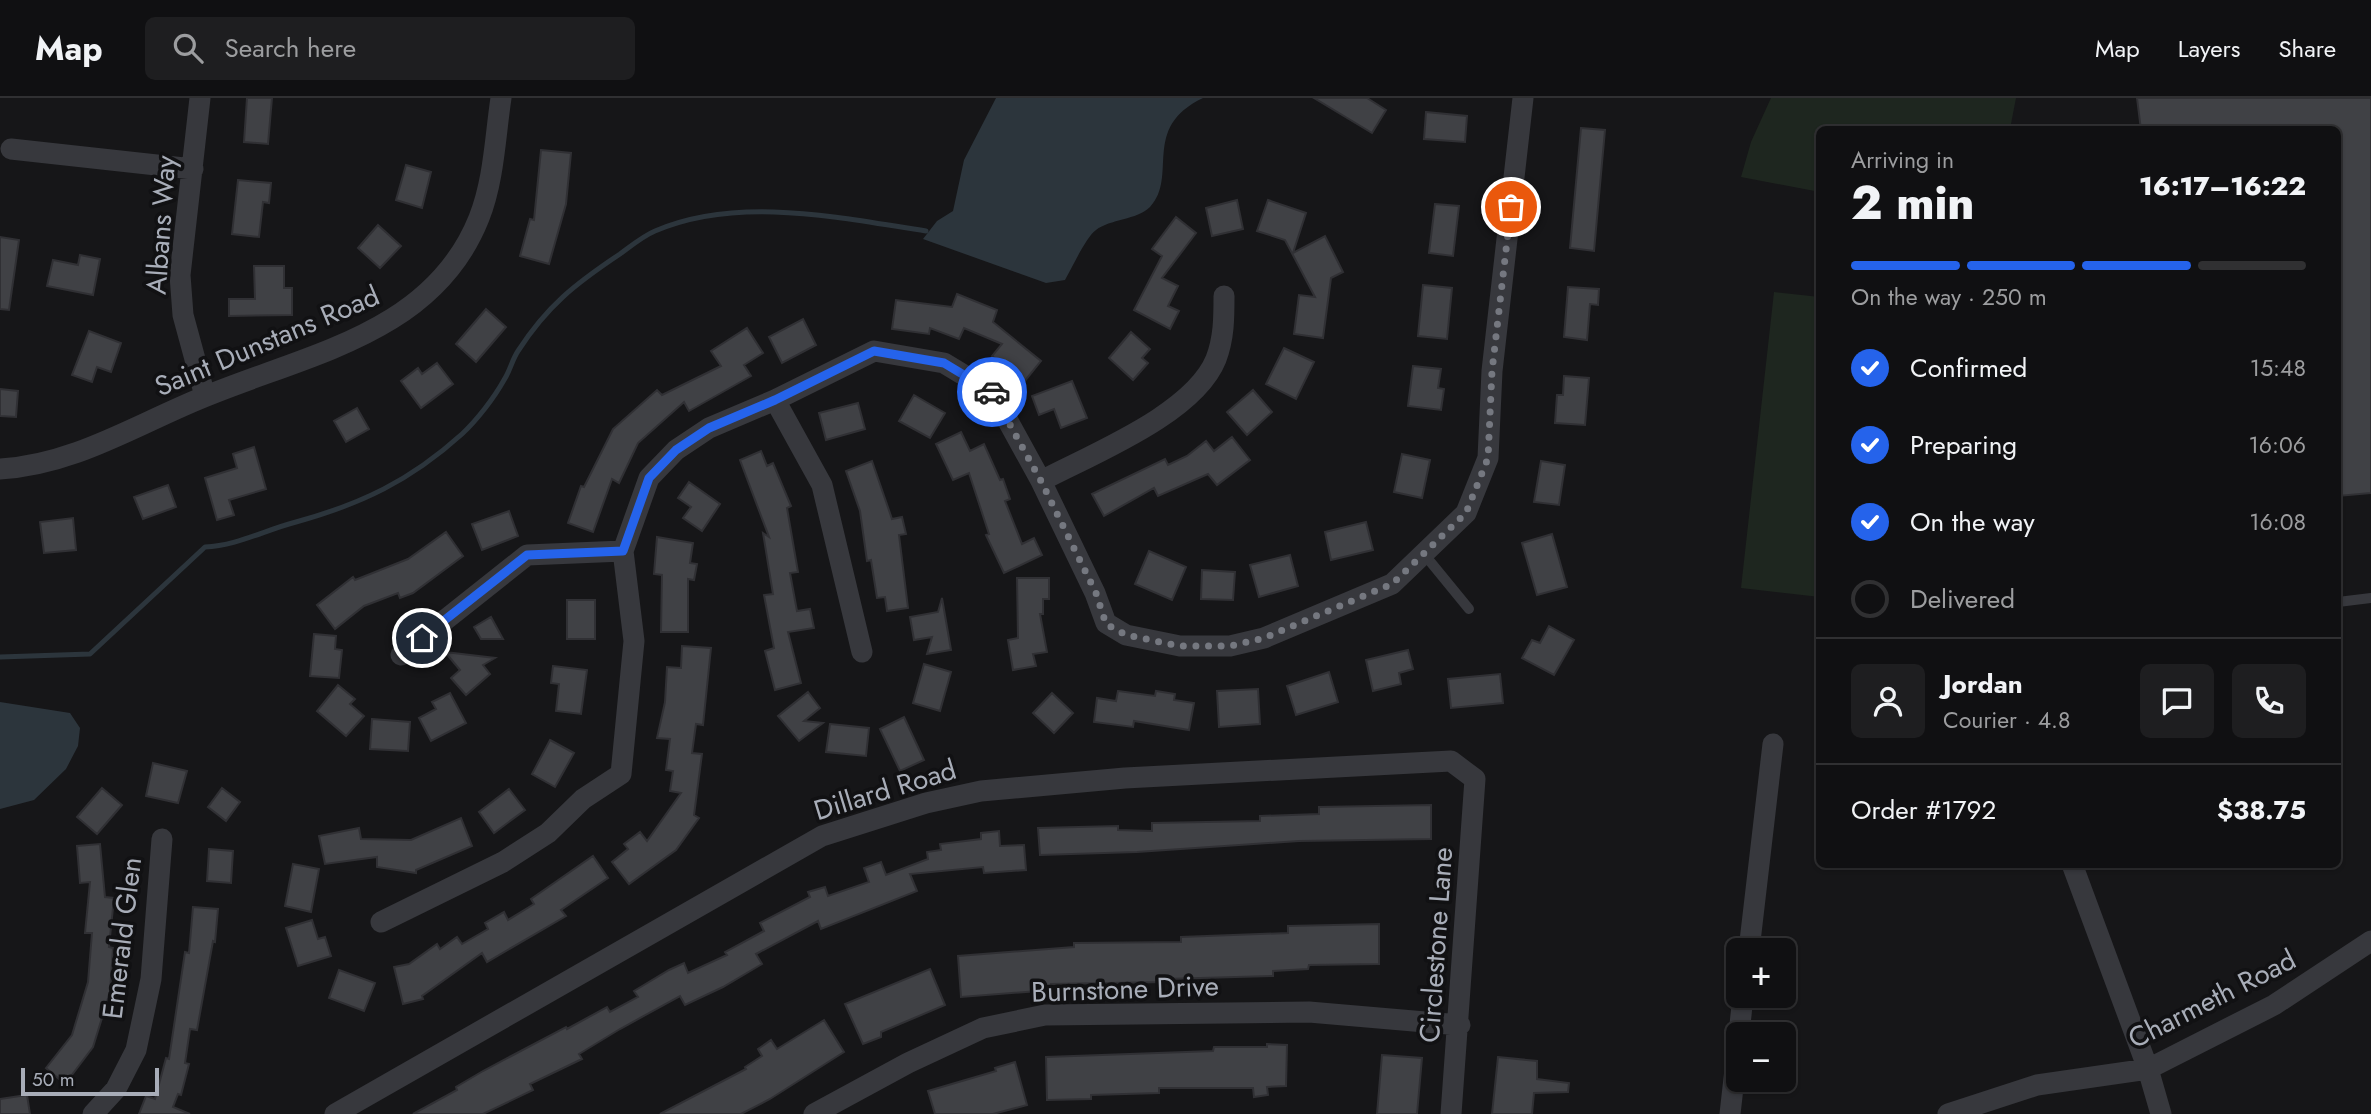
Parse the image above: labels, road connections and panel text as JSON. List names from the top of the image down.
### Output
{
  "streets": {
    "street": [
      "Albans Way",
      "Saint Dunstans Road",
      "Dillard Road",
      "Emerald Glen",
      "Circlestone Lane",
      "Burnstone Drive",
      "Charmeth Road"
    ]
  },
  "crossings": [
    ["Albans Way", "Saint Dunstans Road"],
    ["Dillard Road", "Circlestone Lane"],
    ["Circlestone Lane", "Burnstone Drive"]
  ],
  "scale_bar": "50 m",
  "page": {
    "header": "Map",
    "search": "Search here",
    "nav": ["Map", "Layers", "Share"],
    "heading": ["2 min", "Arriving in", "16:17–16:22"],
    "panel": [
      "Jordan",
      "Courier · 4.8",
      "Order #1792",
      "$38.75"
    ],
    "bar": "On the way · 250 m",
    "list": [
      ["Confirmed", "15:48"],
      ["Preparing", "16:06"],
      ["On the way", "16:08"],
      "Delivered"
    ],
    "map_buttons": ["+", "−"],
    "scale": "50 m"
  }
}
